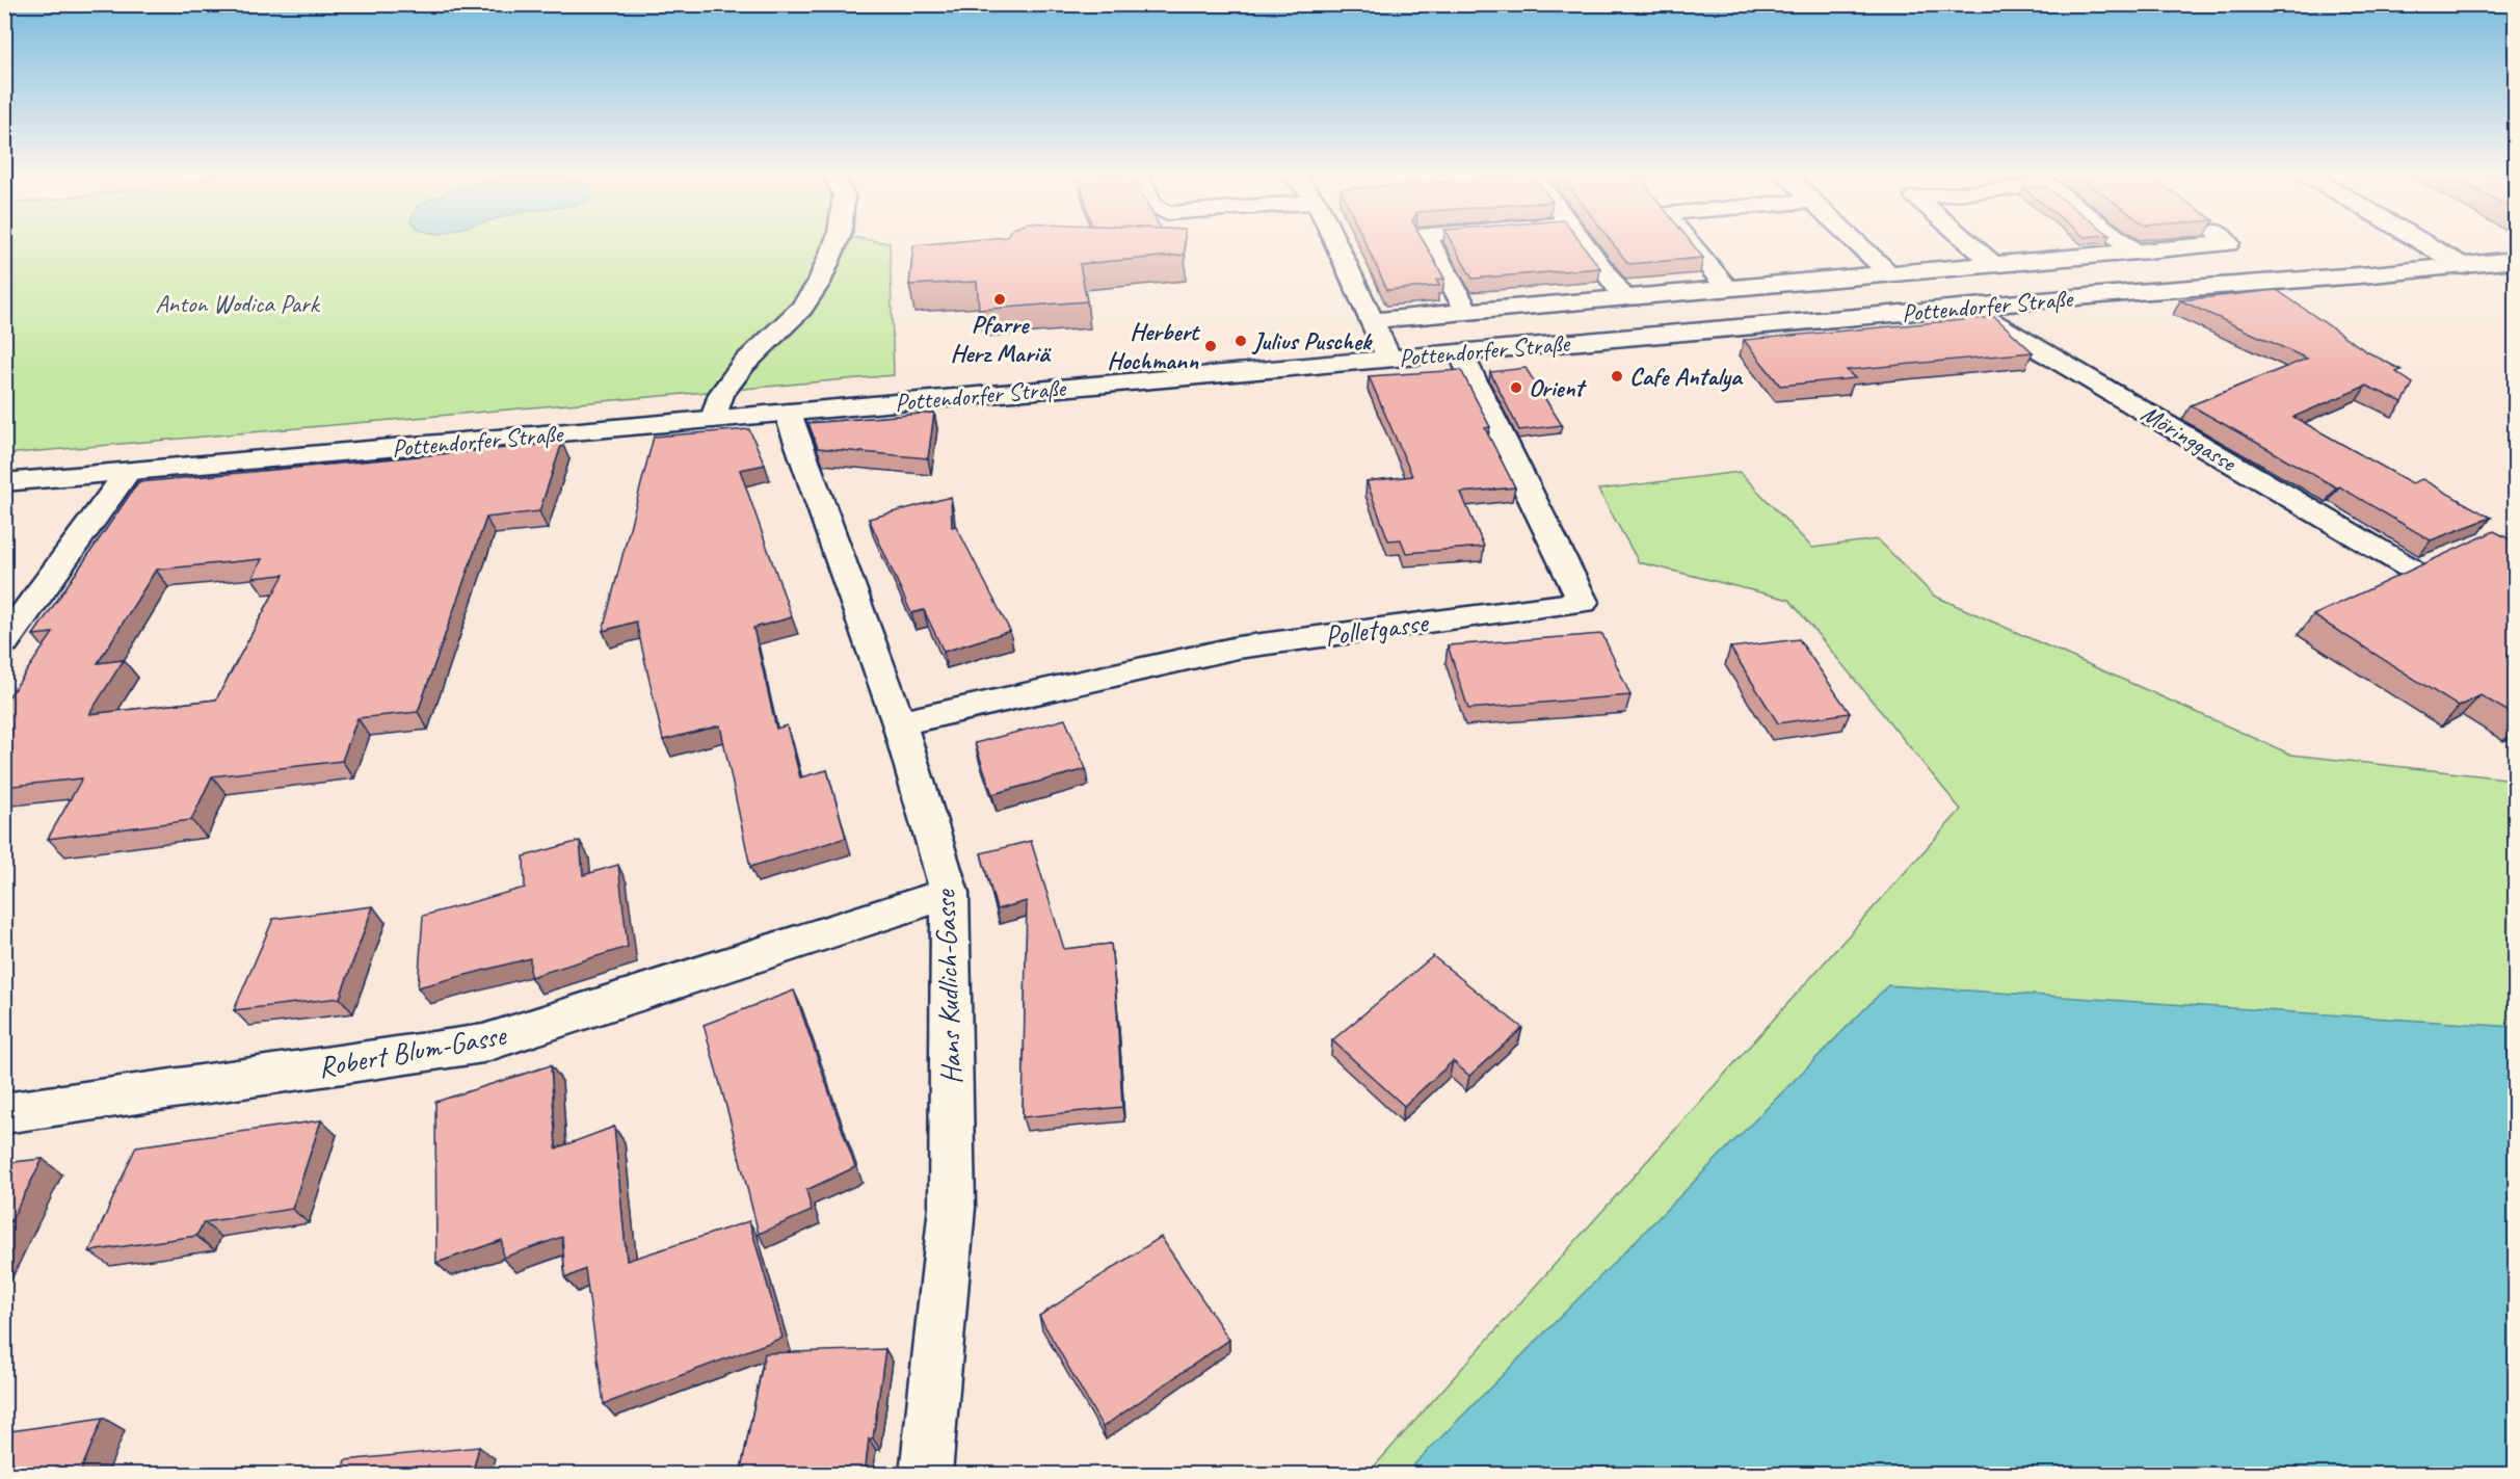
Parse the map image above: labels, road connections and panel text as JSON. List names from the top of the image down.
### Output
{
  "streets": {
    "street": [
      "Pottendorfer Straße",
      "Möringgasse",
      "Polletgasse",
      "Hans Kudlich-Gasse",
      "Robert Blum-Gasse"
    ]
  },
  "crossings": [
    ["Pottendorfer Straße", "Möringgasse"],
    ["Pottendorfer Straße", "Polletgasse"],
    ["Pottendorfer Straße", "Hans Kudlich-Gasse"],
    ["Polletgasse", "Hans Kudlich-Gasse"],
    ["Hans Kudlich-Gasse", "Robert Blum-Gasse"]
  ],
  "parks": ["Anton Wodica Park"],
  "places": [
    "Pfarre Herz Mariä",
    "Julius Puschek",
    "Herbert Hochmann",
    "Cafe Antalya",
    "Orient"
  ]
}
